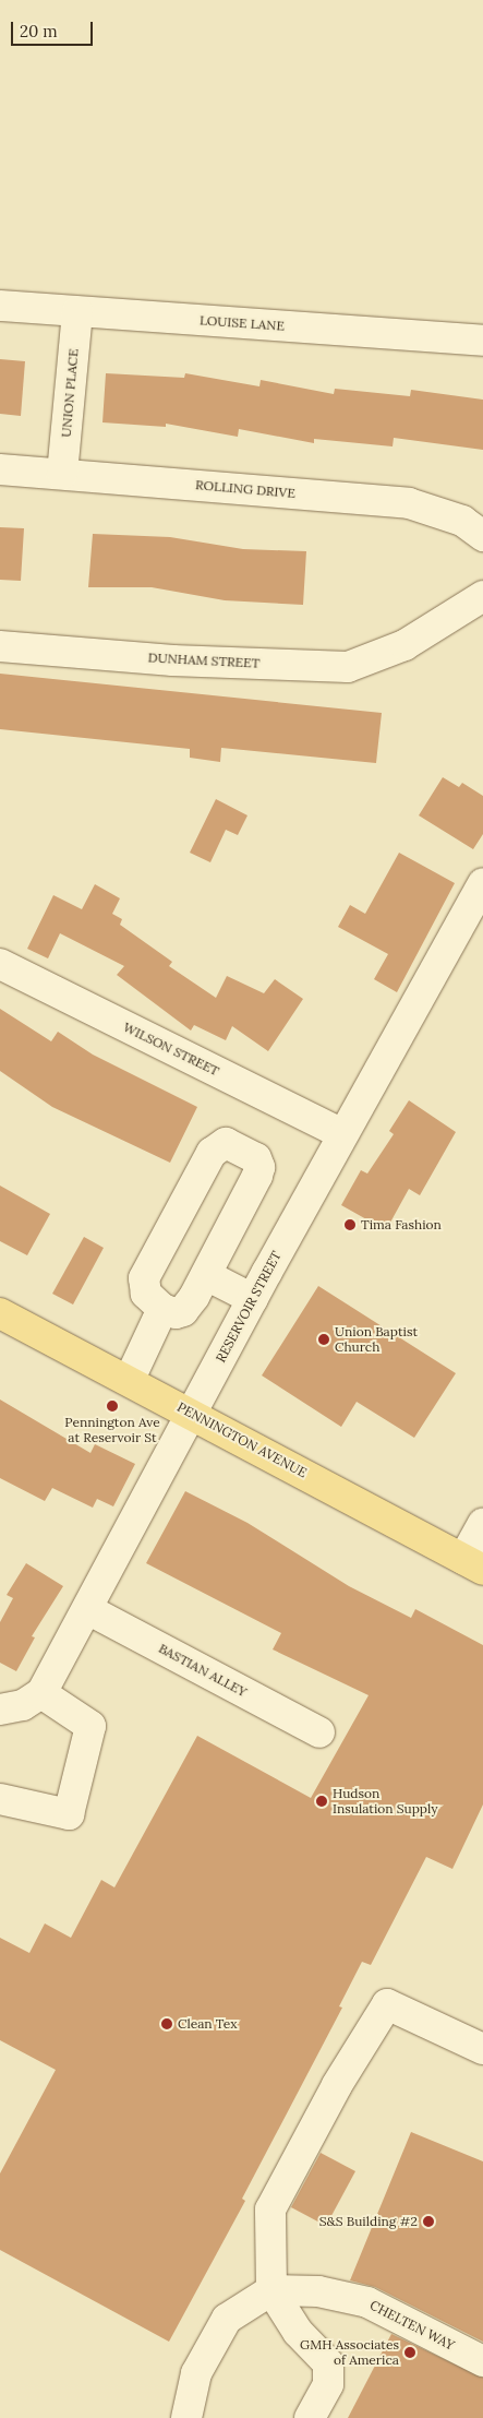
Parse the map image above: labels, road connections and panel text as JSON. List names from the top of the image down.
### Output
{
  "streets": {
    "main road": ["PENNINGTON AVENUE"],
    "street": [
      "LOUISE LANE",
      "UNION PLACE",
      "ROLLING DRIVE",
      "DUNHAM STREET",
      "WILSON STREET",
      "RESERVOIR STREET",
      "BASTIAN ALLEY",
      "CHELTEN WAY"
    ]
  },
  "crossings": [
    ["LOUISE LANE", "UNION PLACE"],
    ["UNION PLACE", "ROLLING DRIVE"],
    ["WILSON STREET", "RESERVOIR STREET"],
    ["RESERVOIR STREET", "PENNINGTON AVENUE"],
    ["RESERVOIR STREET", "BASTIAN ALLEY"]
  ],
  "places": [
    "Tima Fashion",
    "Union Baptist Church",
    "Pennington Ave at Reservoir St",
    "Hudson Insulation Supply",
    "Clean Tex",
    "S&S Building #2",
    "GMH Associates of America"
  ],
  "scale_bar": "20 m"
}
